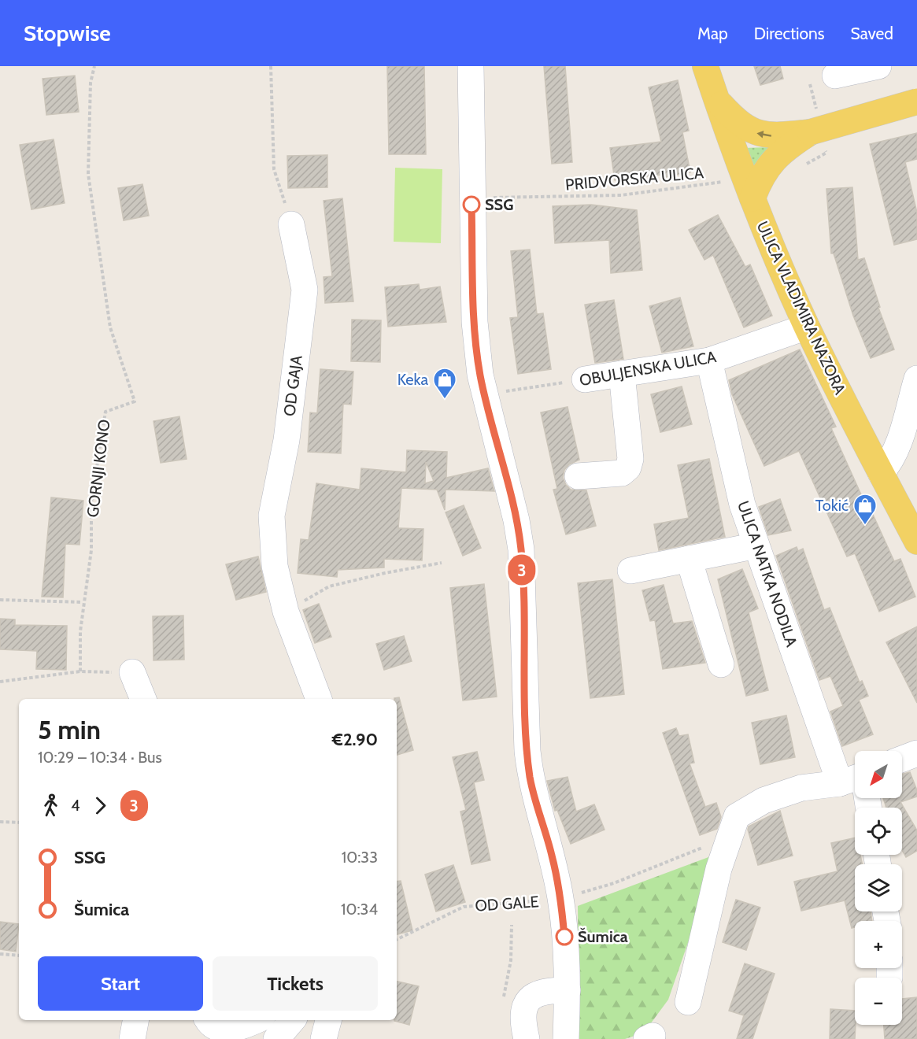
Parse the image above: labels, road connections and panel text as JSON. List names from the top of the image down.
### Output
{
  "streets": {
    "main road": ["ULICA VLADIMIRA NAZORA"],
    "street": ["OBULJENSKA ULICA", "OD GAJA", "ULICA NATKA NODILA"],
    "path": ["PRIDVORSKA ULICA", "GORNJI KONO", "OD GALE"]
  },
  "crossings": [
    ["ULICA VLADIMIRA NAZORA", "OBULJENSKA ULICA"],
    ["OBULJENSKA ULICA", "ULICA NATKA NODILA"]
  ],
  "places": {
    "other": ["SSG", "Šumica"],
    "shop": ["Keka", "Tokić"]
  },
  "lines": ["bus line 3"],
  "north": "bottom left",
  "page": {
    "header": "Stopwise",
    "nav": ["Map", "Directions", "Saved"],
    "on_map": "3",
    "heading": ["5 min", "10:29 – 10:34 · Bus", "€2.90"],
    "map_buttons": ["+", "−"],
    "legs": ["4", "3"],
    "list": [
      {
        "name": "SSG",
        "value": "10:33"
      },
      {
        "name": "Šumica",
        "value": "10:34"
      }
    ],
    "buttons": ["Start", "Tickets"]
  }
}
